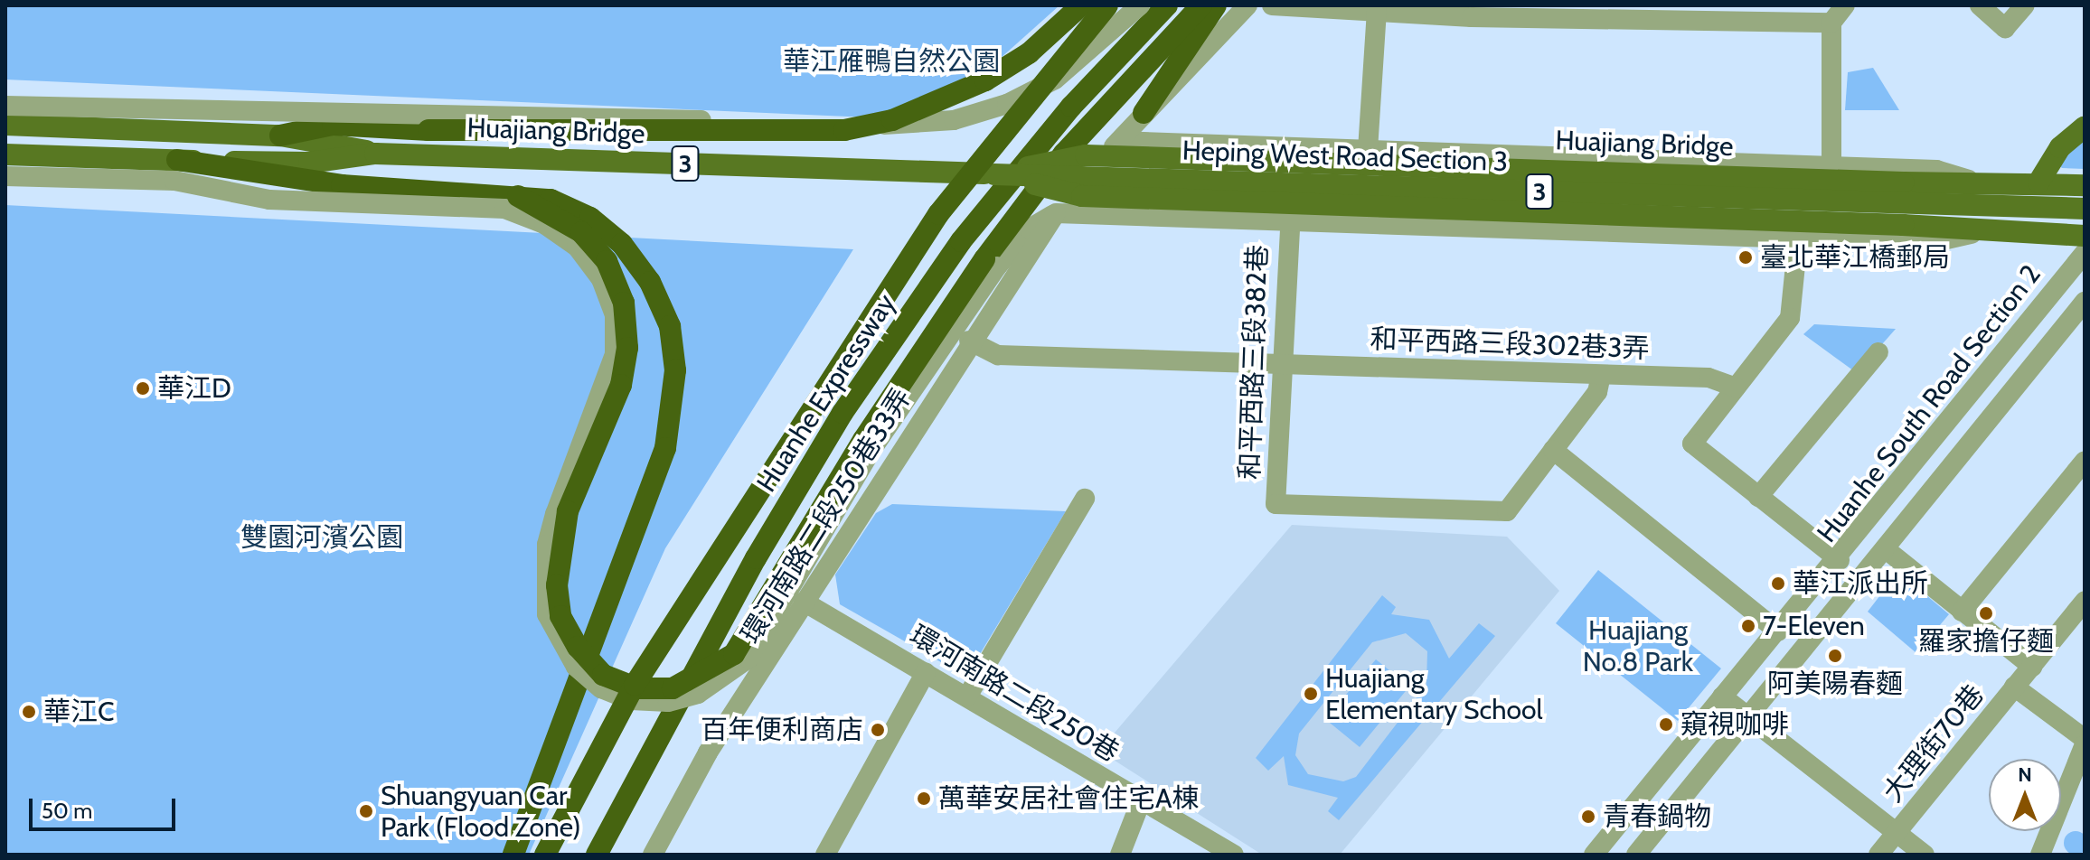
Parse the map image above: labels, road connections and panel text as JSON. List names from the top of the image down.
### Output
{
  "streets": {
    "highway": ["Huanhe Expressway"],
    "main road": ["Huajiang Bridge", "Heping West Road Section 3", "3"],
    "street": [
      "和平西路三段302巷3弄",
      "和平西路三段382巷",
      "Huanhe South Road Section 2",
      "環河南路二段250巷33弄",
      "環河南路二段250巷",
      "大理街70巷"
    ]
  },
  "crossings": [
    ["Huajiang Bridge", "Heping West Road Section 3"],
    ["Huajiang Bridge", "3"],
    ["和平西路三段302巷3弄", "和平西路三段382巷"],
    ["和平西路三段302巷3弄", "環河南路二段250巷33弄"],
    ["環河南路二段250巷33弄", "環河南路二段250巷"]
  ],
  "parks": ["華江雁鴨自然公園", "雙園河濱公園", "Huajiang No.8 Park"],
  "places": [
    "臺北華江橋郵局",
    "華江D",
    "華江派出所",
    "羅家擔仔麵",
    "7-Eleven",
    "阿美陽春麵",
    "Huajiang Elementary School",
    "華江C",
    "窺視咖啡",
    "百年便利商店",
    "萬華安居社會住宅A棟",
    "Shuangyuan Car Park (Flood Zone)",
    "青春鍋物"
  ],
  "scale_bar": "50 m",
  "north": "top"
}
